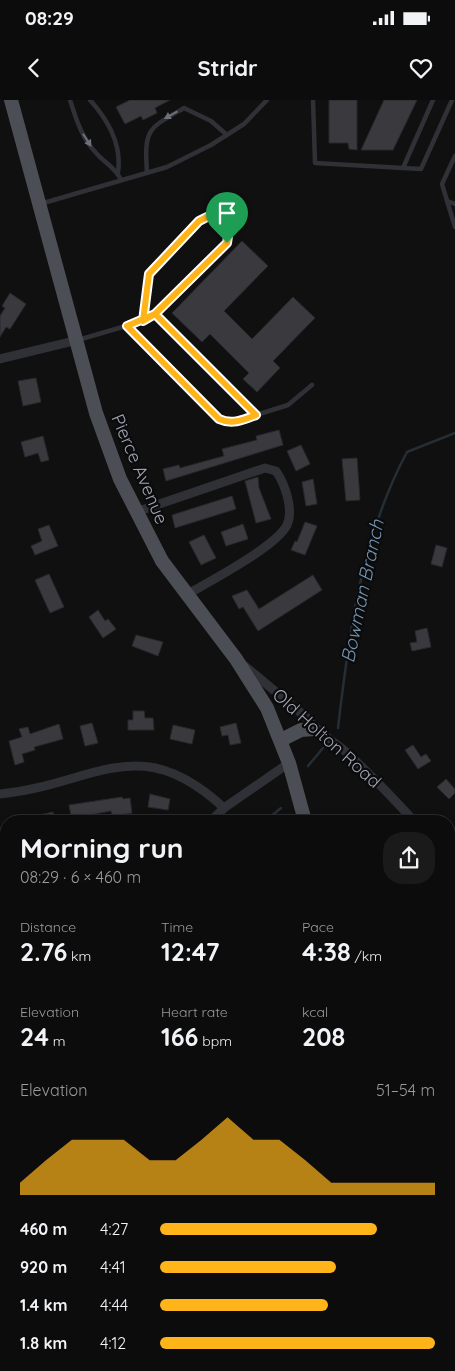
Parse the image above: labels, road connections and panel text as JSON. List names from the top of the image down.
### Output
{
  "streets": {
    "main road": ["Pierce Avenue"],
    "street": ["Old Holton Road"]
  },
  "crossings": [
    ["Pierce Avenue", "Old Holton Road"]
  ],
  "water": ["Bowman Branch"],
  "page": {
    "status": "08:29",
    "header": "Stridr",
    "heading": ["Morning run", "08:29 · 6 × 460 m"],
    "stats": [
      ["Distance", "2.76 km"],
      ["Time", "12:47"],
      ["Pace", "4:38 /km"],
      ["Elevation", "24 m"],
      ["Heart rate", "166 bpm"],
      ["kcal", "208"]
    ],
    "chart": ["Elevation", "51–54 m"],
    "list": [
      {
        "name": "460 m",
        "note": "4:27"
      },
      {
        "name": "920 m",
        "note": "4:41"
      },
      {
        "name": "1.4 km",
        "note": "4:44"
      },
      {
        "name": "1.8 km",
        "note": "4:12"
      }
    ]
  }
}
